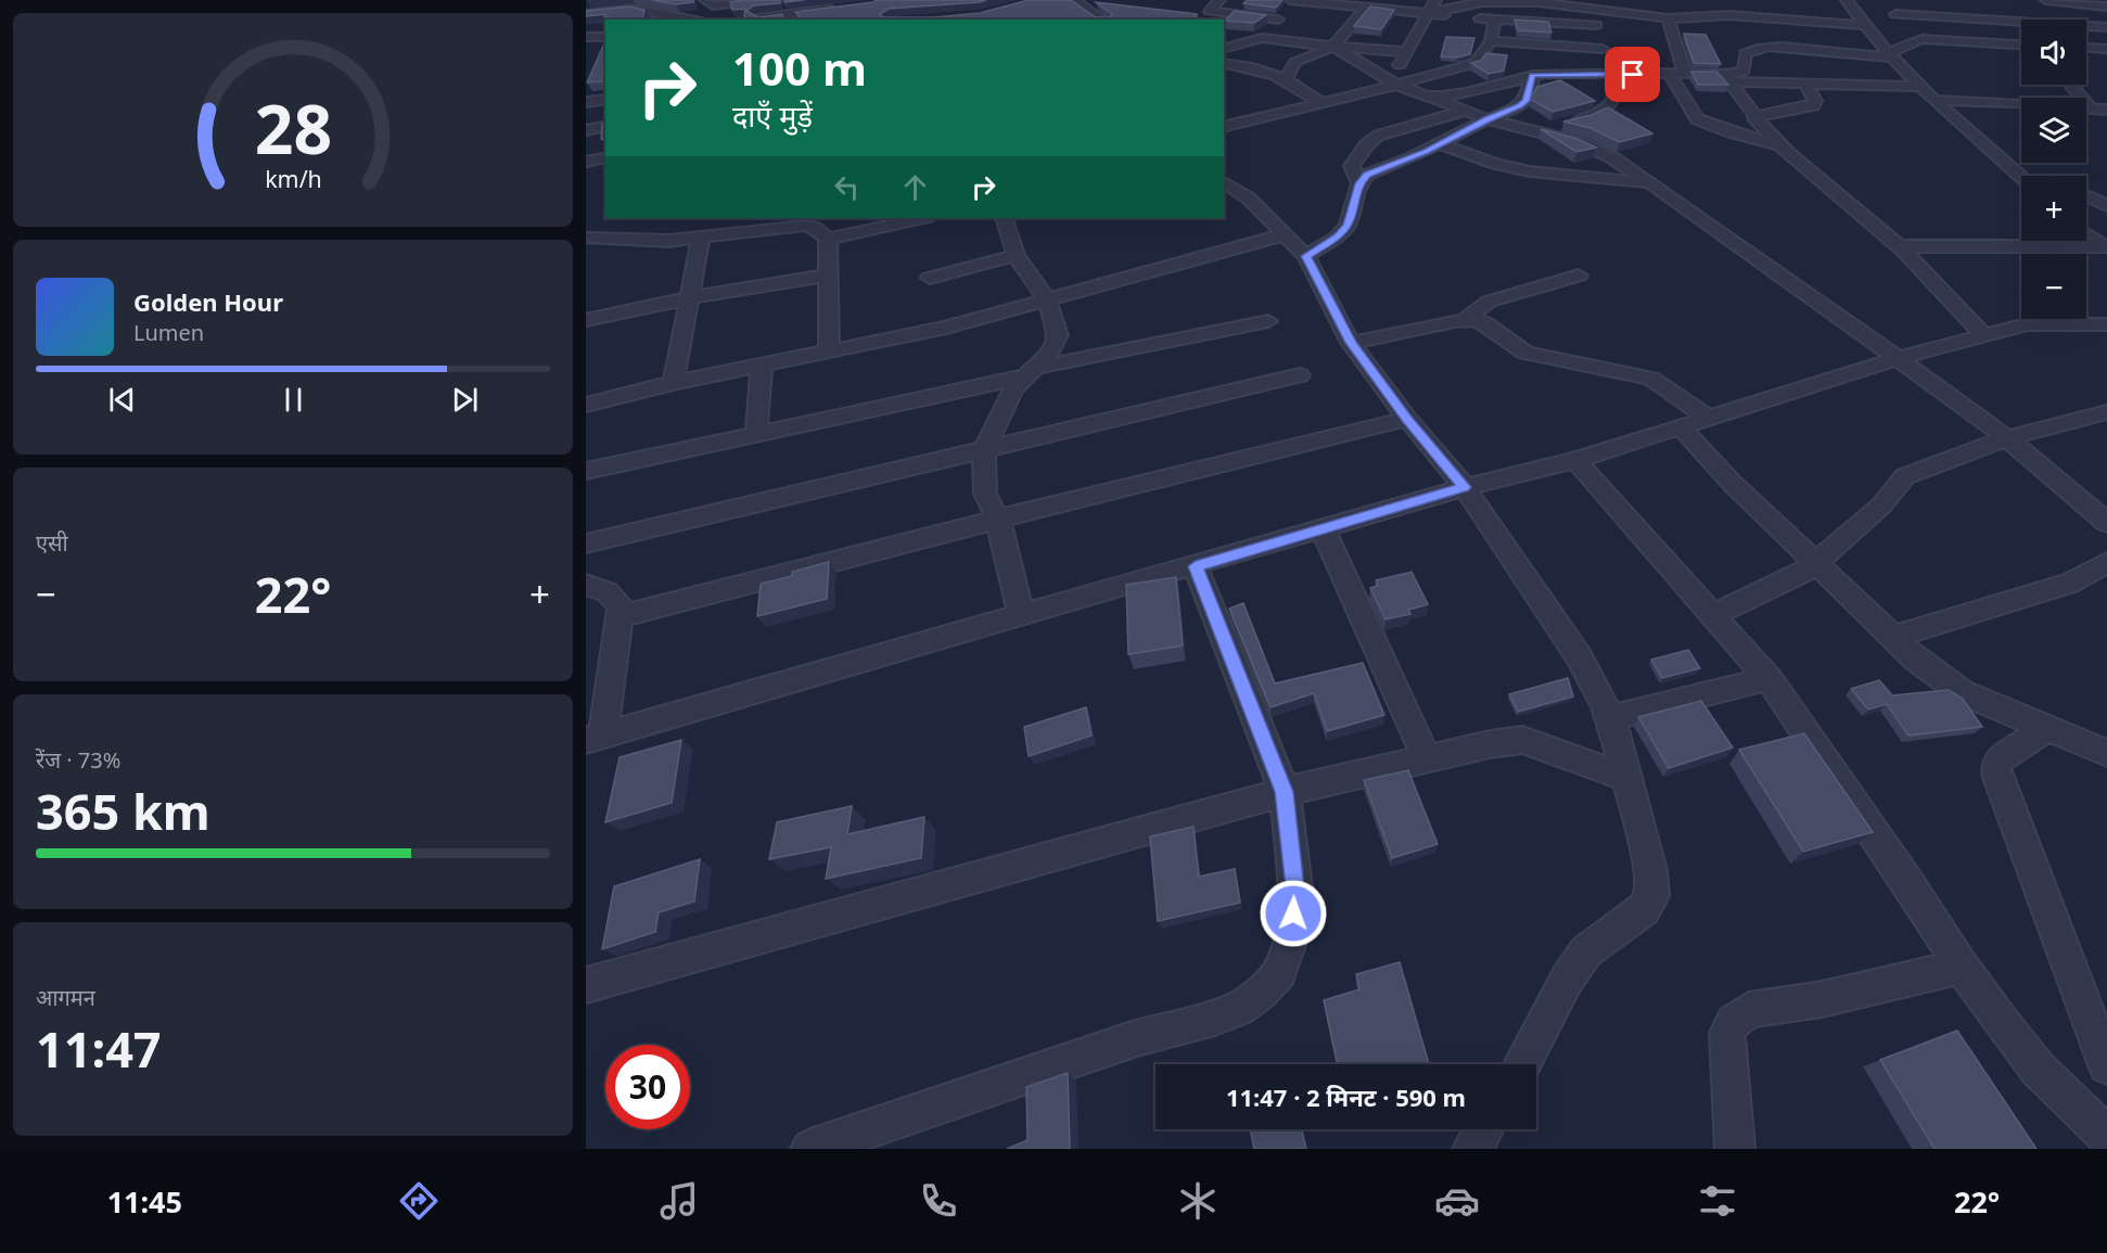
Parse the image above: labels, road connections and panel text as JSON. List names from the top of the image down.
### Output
{
  "page": {
    "map_buttons": ["+", "−"],
    "turn": ["100 m", "दाएँ मुड़ें"],
    "song": ["Golden Hour", "Lumen"],
    "tile": [
      "एसी",
      ["रेंज · 73%", "365 km"],
      ["आगमन", "11:47"]
    ],
    "heat": ["−", "22°", "+"],
    "limit": "30",
    "trip": "11:47 · 2 मिनट · 590 m",
    "tabs": ["11:45", "22°"],
    "gauge": ["28", "km/h"]
  }
}
